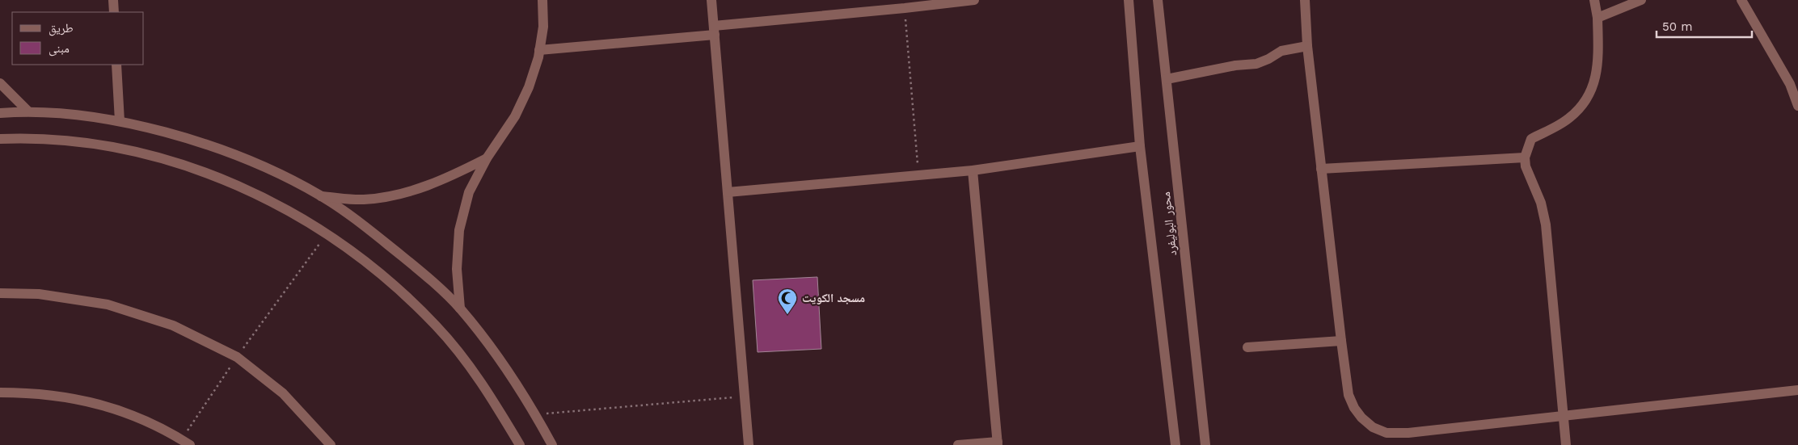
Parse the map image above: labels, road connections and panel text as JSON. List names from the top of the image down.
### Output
{
  "streets": {
    "street": ["محور البوليفرد"]
  },
  "places": {
    "mosque": ["مسجد الكويت"]
  },
  "legend": ["طريق", "مبنى"],
  "scale_bar": "50 m"
}
